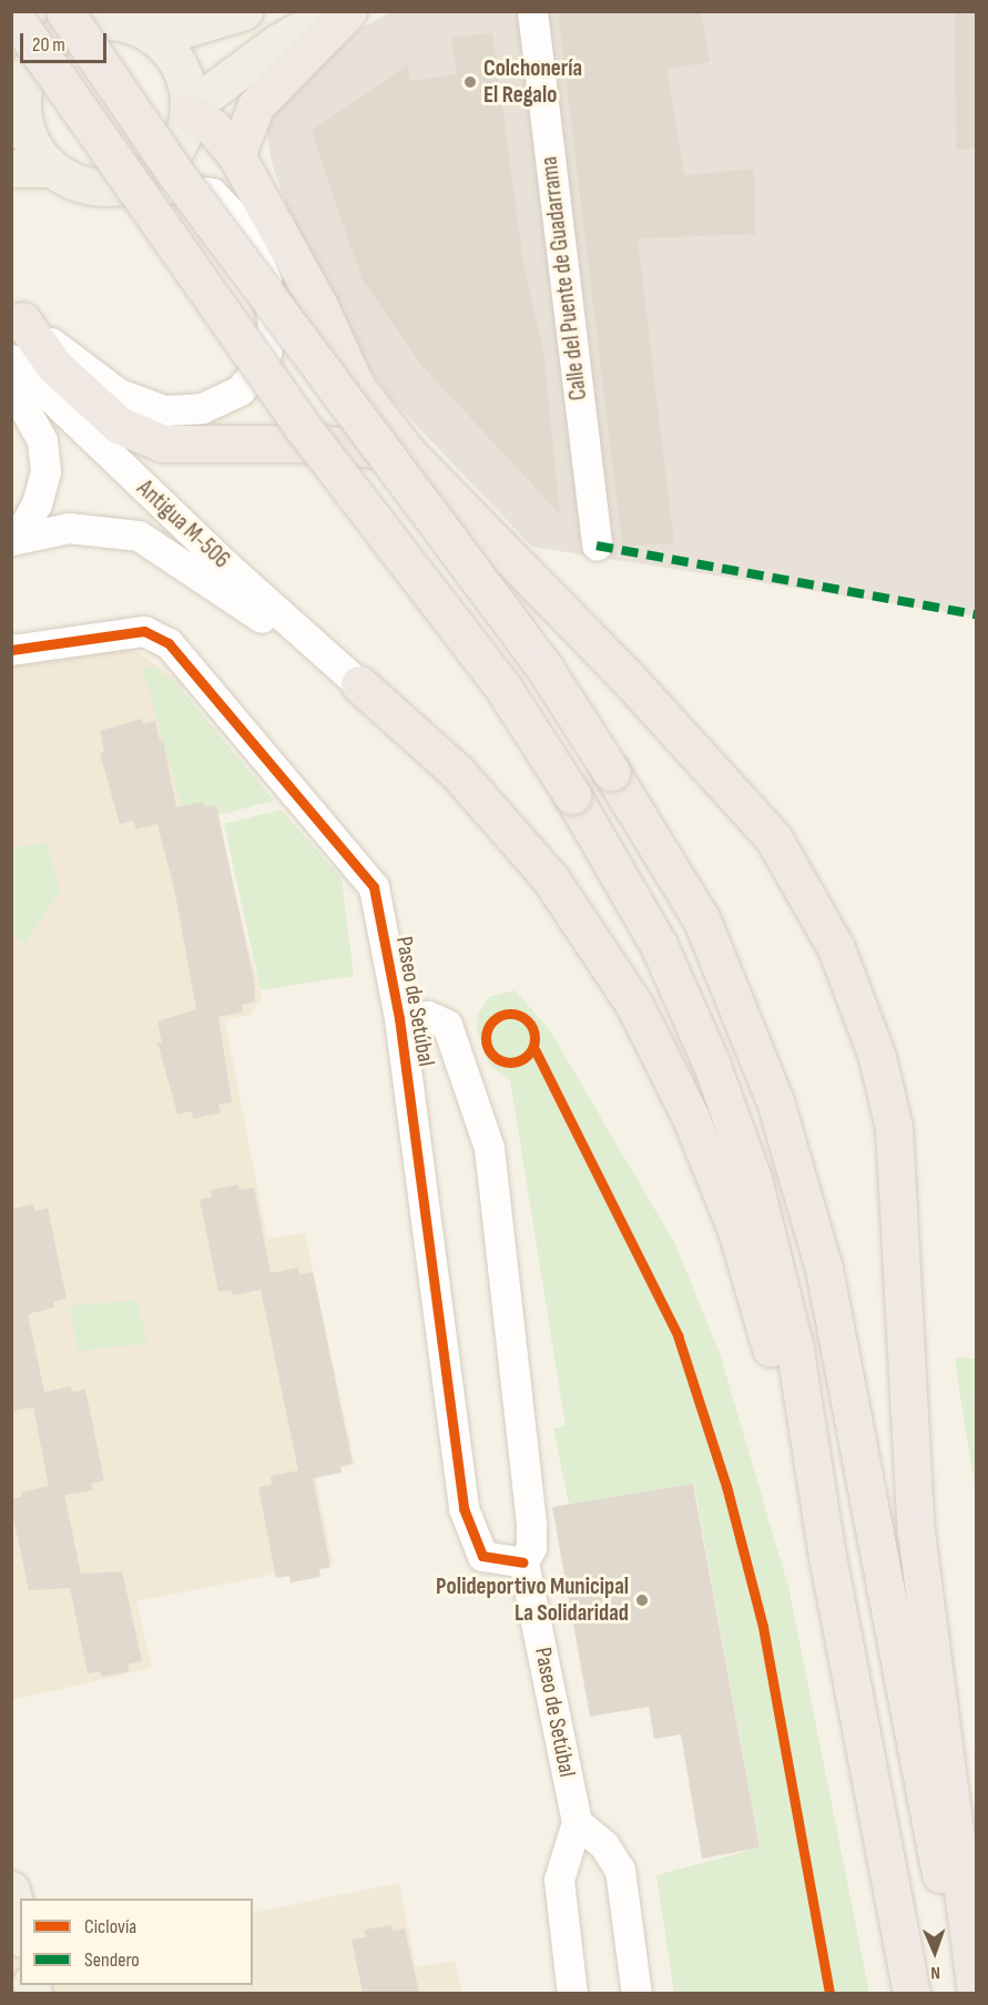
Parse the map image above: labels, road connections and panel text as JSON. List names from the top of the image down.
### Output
{
  "streets": {
    "street": ["Calle del Puente de Guadarrama", "Antigua M-506", "Paseo de Setúbal"]
  },
  "places": ["Colchonería El Regalo", "Polideportivo Municipal La Solidaridad"],
  "legend": ["Ciclovía", "Sendero"],
  "scale_bar": "20 m",
  "north": "bottom"
}
